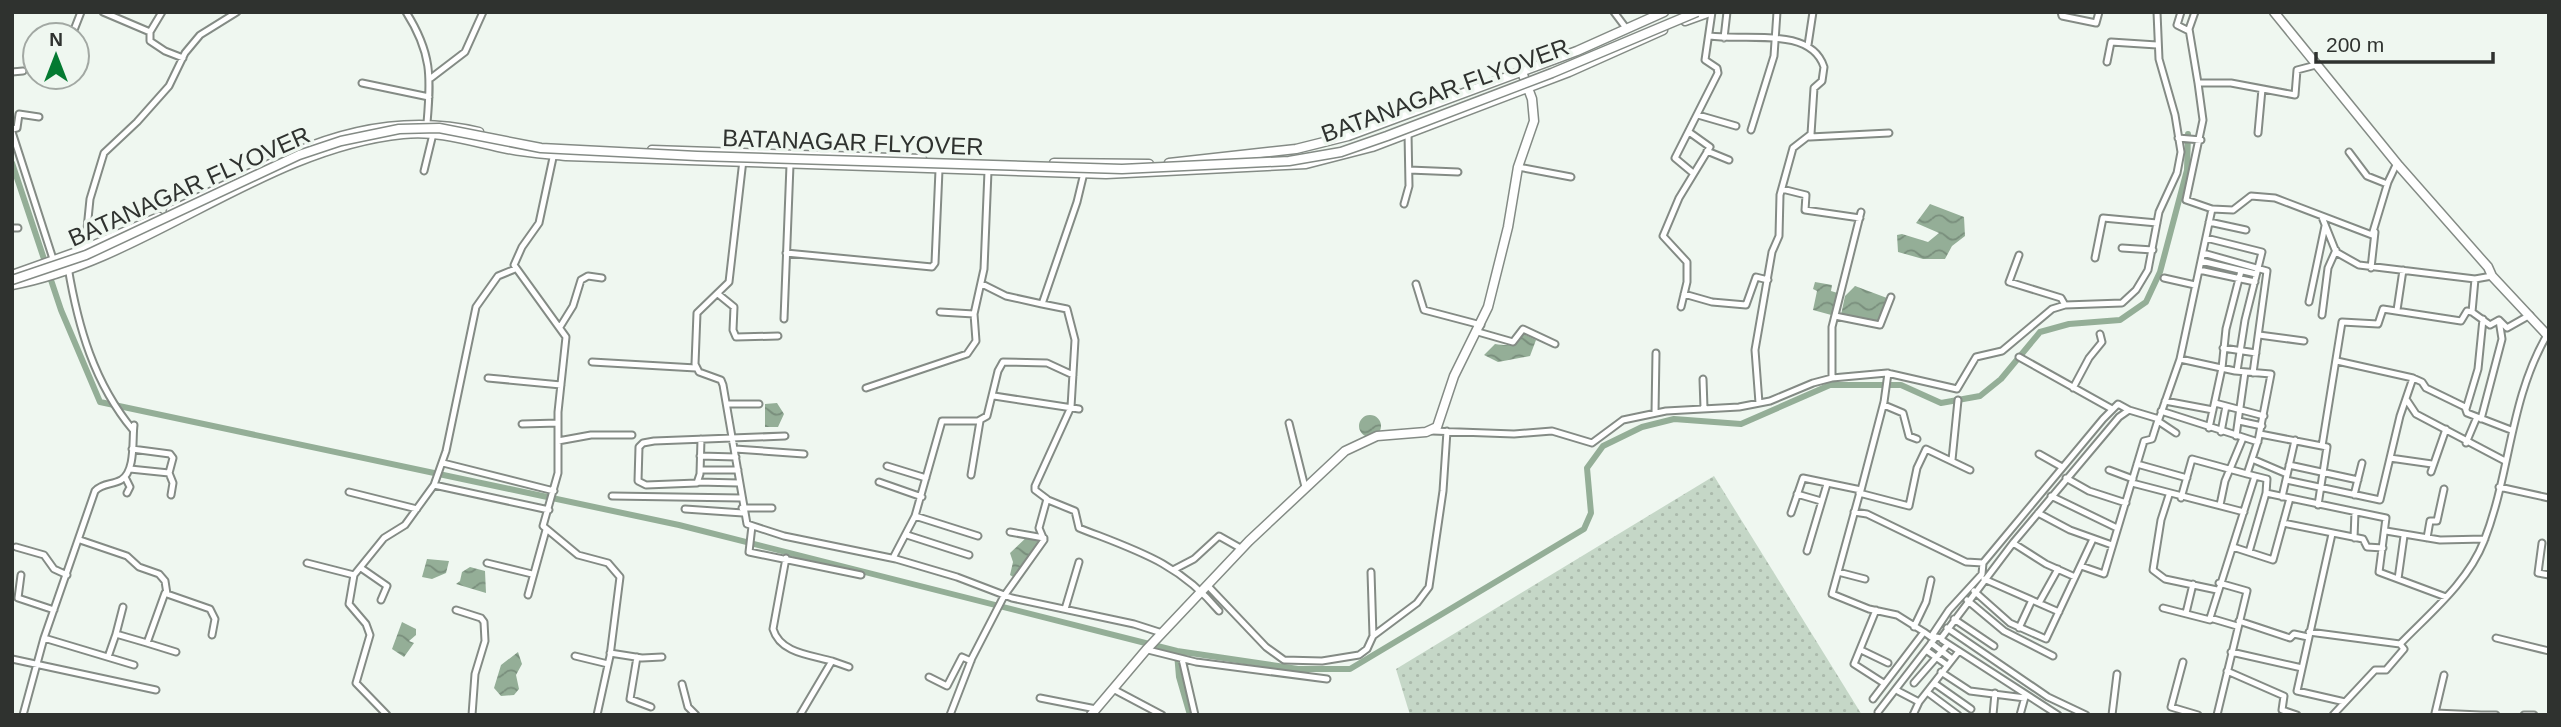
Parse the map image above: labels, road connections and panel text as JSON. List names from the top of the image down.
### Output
{
  "streets": {
    "street": ["BATANAGAR FLYOVER"]
  },
  "scale_bar": "200 m",
  "north": "top"
}
